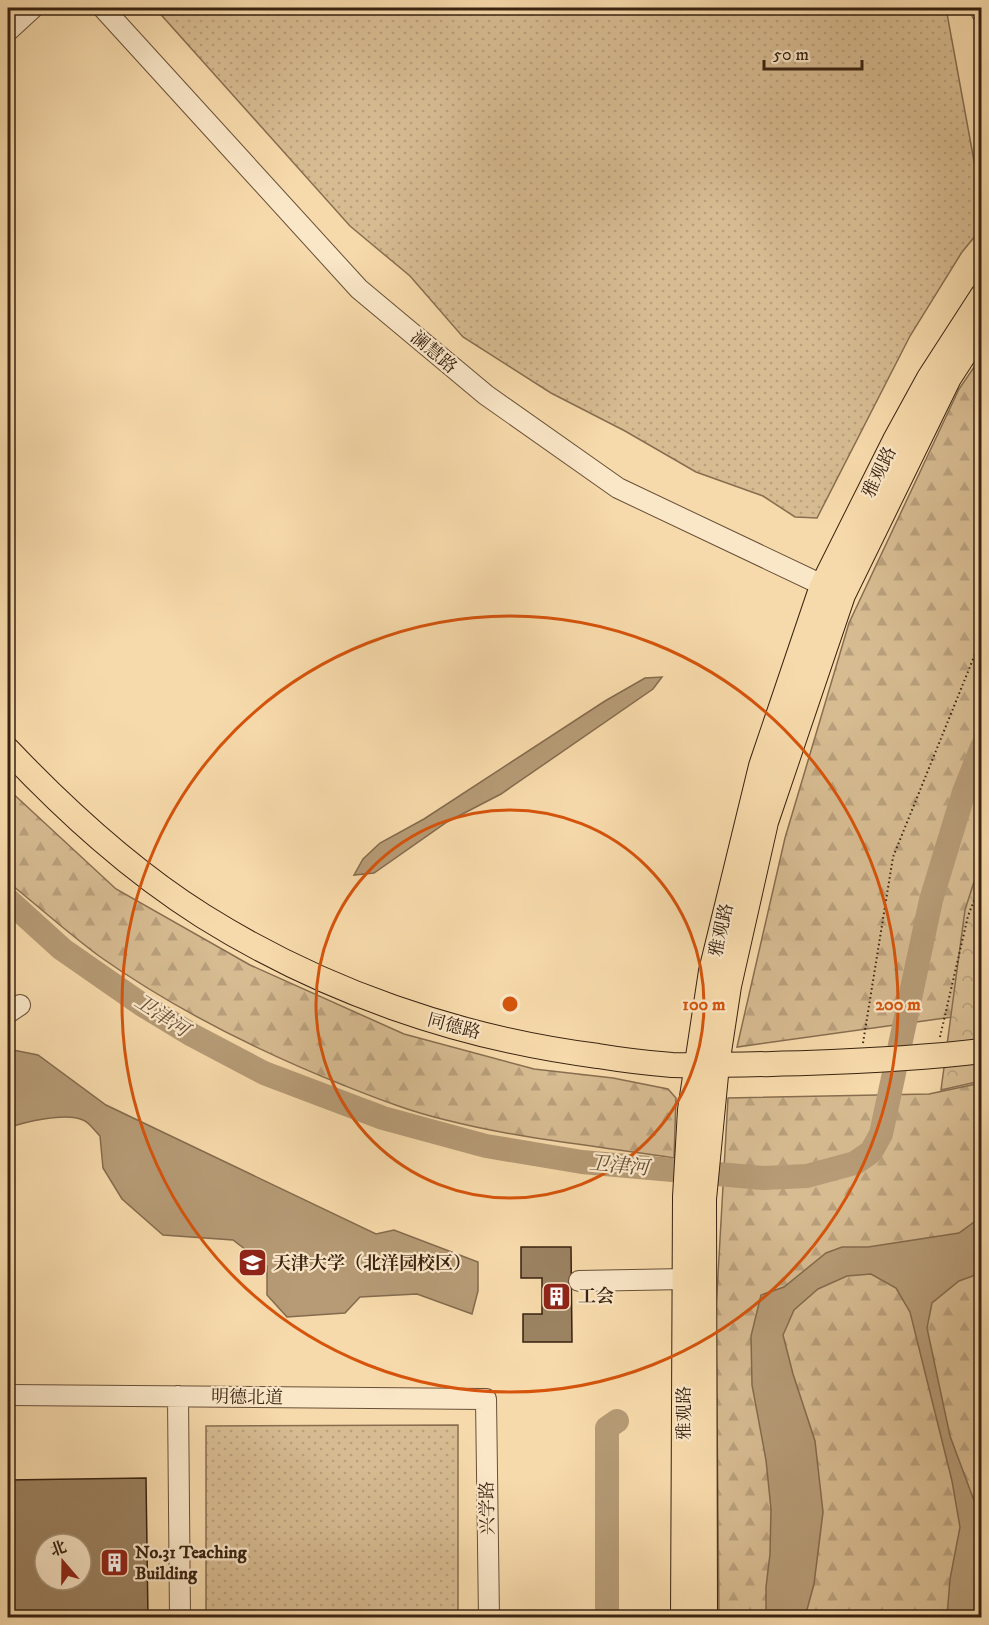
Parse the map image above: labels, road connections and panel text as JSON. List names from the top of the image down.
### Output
{
  "streets": {
    "main road": ["雅观路", "同德路"],
    "street": ["澜慧路", "明德北道", "兴学路"]
  },
  "crossings": [
    ["澜慧路", "雅观路"],
    ["雅观路", "同德路"],
    ["明德北道", "兴学路"]
  ],
  "water": ["卫津河"],
  "places": {
    "school or university": ["天津大学（北洋园校区）"],
    "building": ["工会", "No.31 Teaching Building"]
  },
  "scale_bar": "50 m",
  "north": "top",
  "rings": ["100 m", "200 m"]
}
